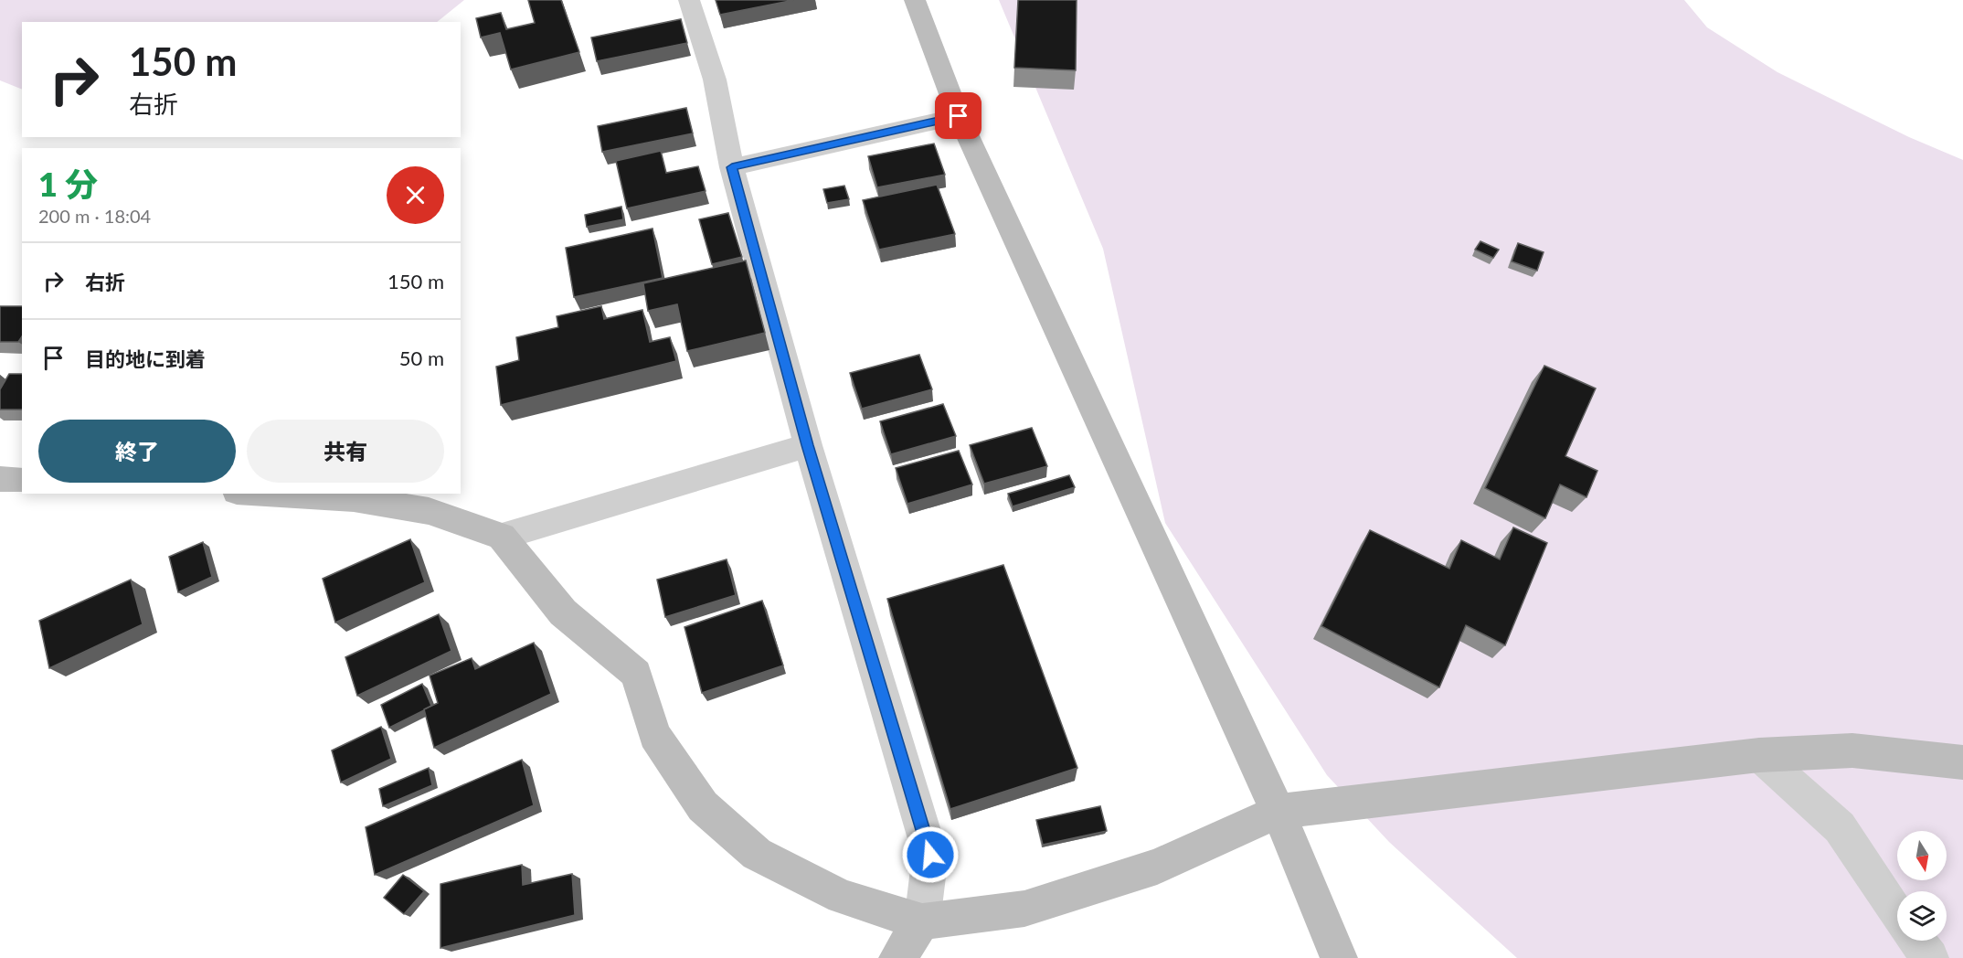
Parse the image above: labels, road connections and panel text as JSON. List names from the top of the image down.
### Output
{
  "north": "bottom",
  "page": {
    "turn": ["150 m", "右折"],
    "heading": ["1 分", "200 m · 18:04"],
    "list": [
      {
        "name": "右折",
        "value": "150 m"
      },
      {
        "name": "目的地に到着",
        "value": "50 m"
      }
    ],
    "buttons": ["終了", "共有"]
  }
}
